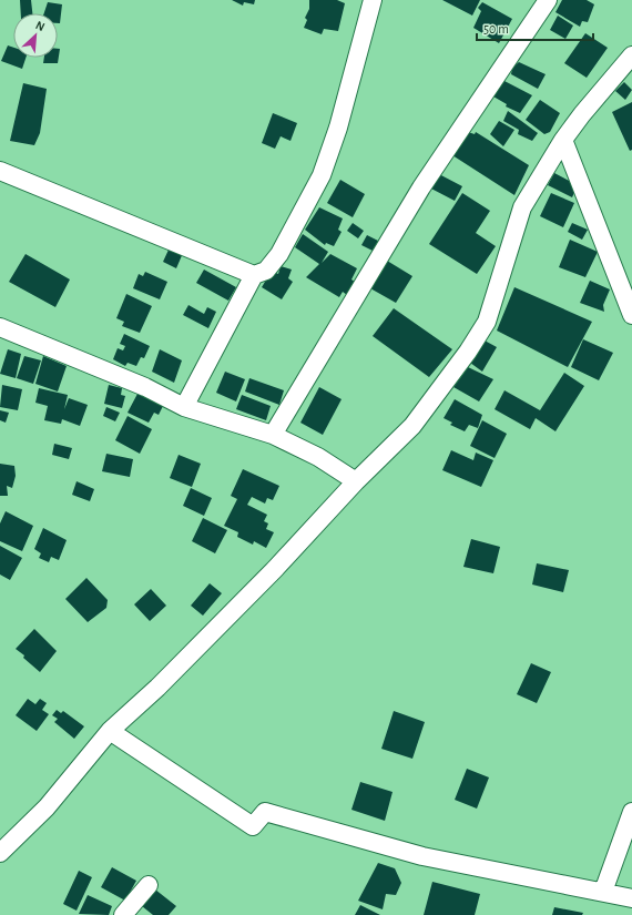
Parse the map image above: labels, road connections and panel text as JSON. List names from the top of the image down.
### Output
{
  "scale_bar": "50 m",
  "north": "top right"
}
